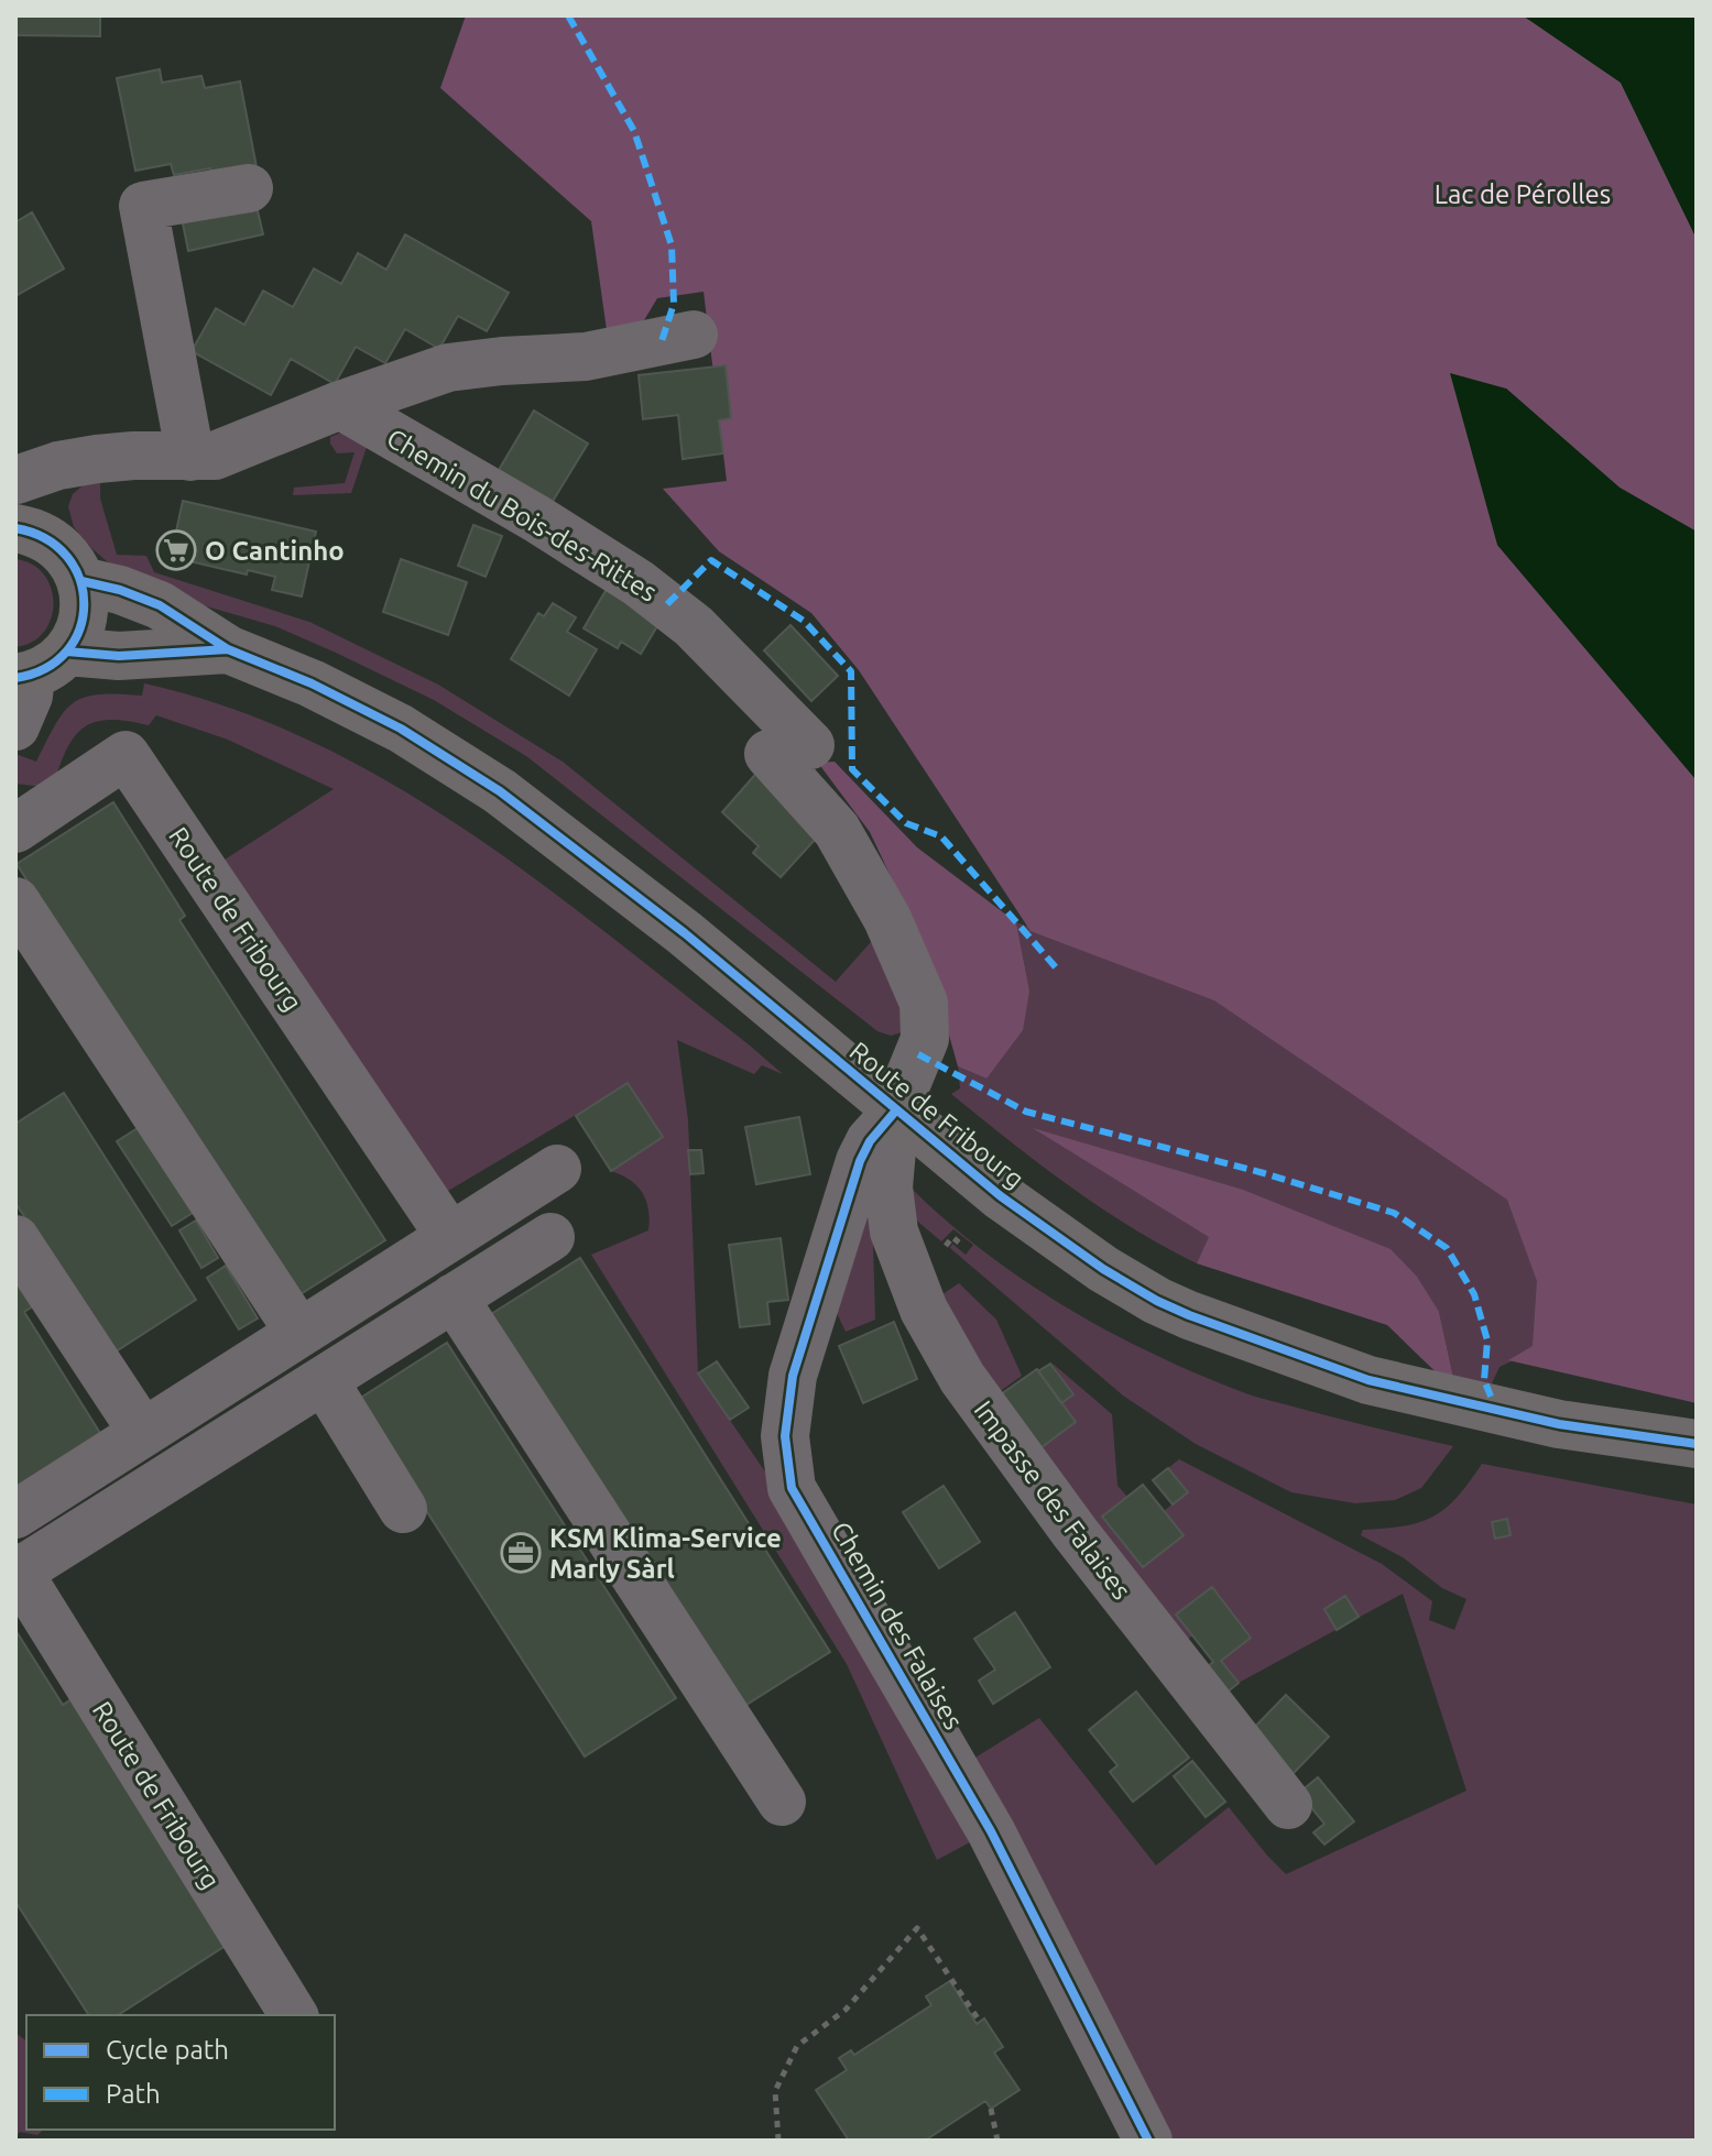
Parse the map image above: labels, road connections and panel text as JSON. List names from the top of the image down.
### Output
{
  "streets": {
    "main road": ["Route de Fribourg"],
    "street": ["Chemin du Bois-des-Rittes", "Impasse des Falaises", "Chemin des Falaises"]
  },
  "crossings": [
    ["Chemin du Bois-des-Rittes", "Route de Fribourg"],
    ["Chemin du Bois-des-Rittes", "Impasse des Falaises"],
    ["Chemin du Bois-des-Rittes", "Chemin des Falaises"],
    ["Route de Fribourg", "Impasse des Falaises"],
    ["Route de Fribourg", "Chemin des Falaises"],
    ["Impasse des Falaises", "Chemin des Falaises"]
  ],
  "parks": ["Lac de Pérolles"],
  "places": {
    "supermarket": ["O Cantinho"],
    "office": ["KSM Klima-Service Marly Sàrl"]
  },
  "legend": ["Cycle path", "Path"]
}
